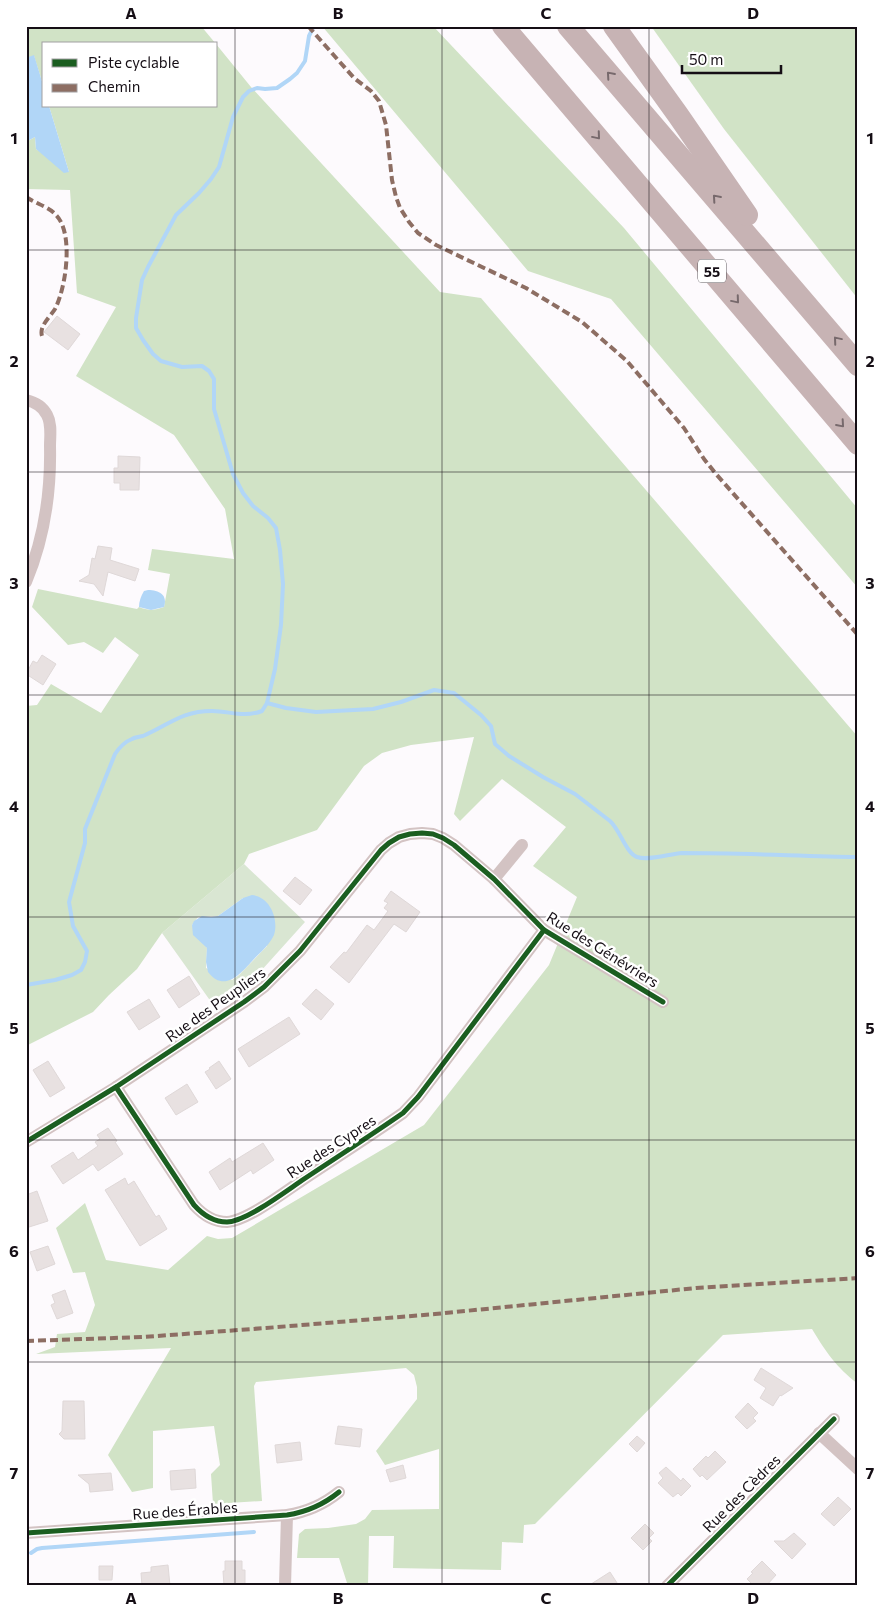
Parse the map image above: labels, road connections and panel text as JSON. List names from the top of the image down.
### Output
{
  "streets": {
    "highway": ["55"],
    "street": [
      "Rue des Génévriers",
      "Rue des Peupliers",
      "Rue des Cypres",
      "Rue des Cèdres",
      "Rue des Érables"
    ]
  },
  "crossings": [
    ["Rue des Génévriers", "Rue des Peupliers"],
    ["Rue des Génévriers", "Rue des Cypres"],
    ["Rue des Peupliers", "Rue des Cypres"]
  ],
  "legend": ["Piste cyclable", "Chemin"],
  "scale_bar": "50 m",
  "grid": {
    "columns": [
      "A",
      "B",
      "C",
      "D"
    ],
    "rows": [
      "1",
      "2",
      "3",
      "4",
      "5",
      "6",
      "7"
    ]
  }
}
